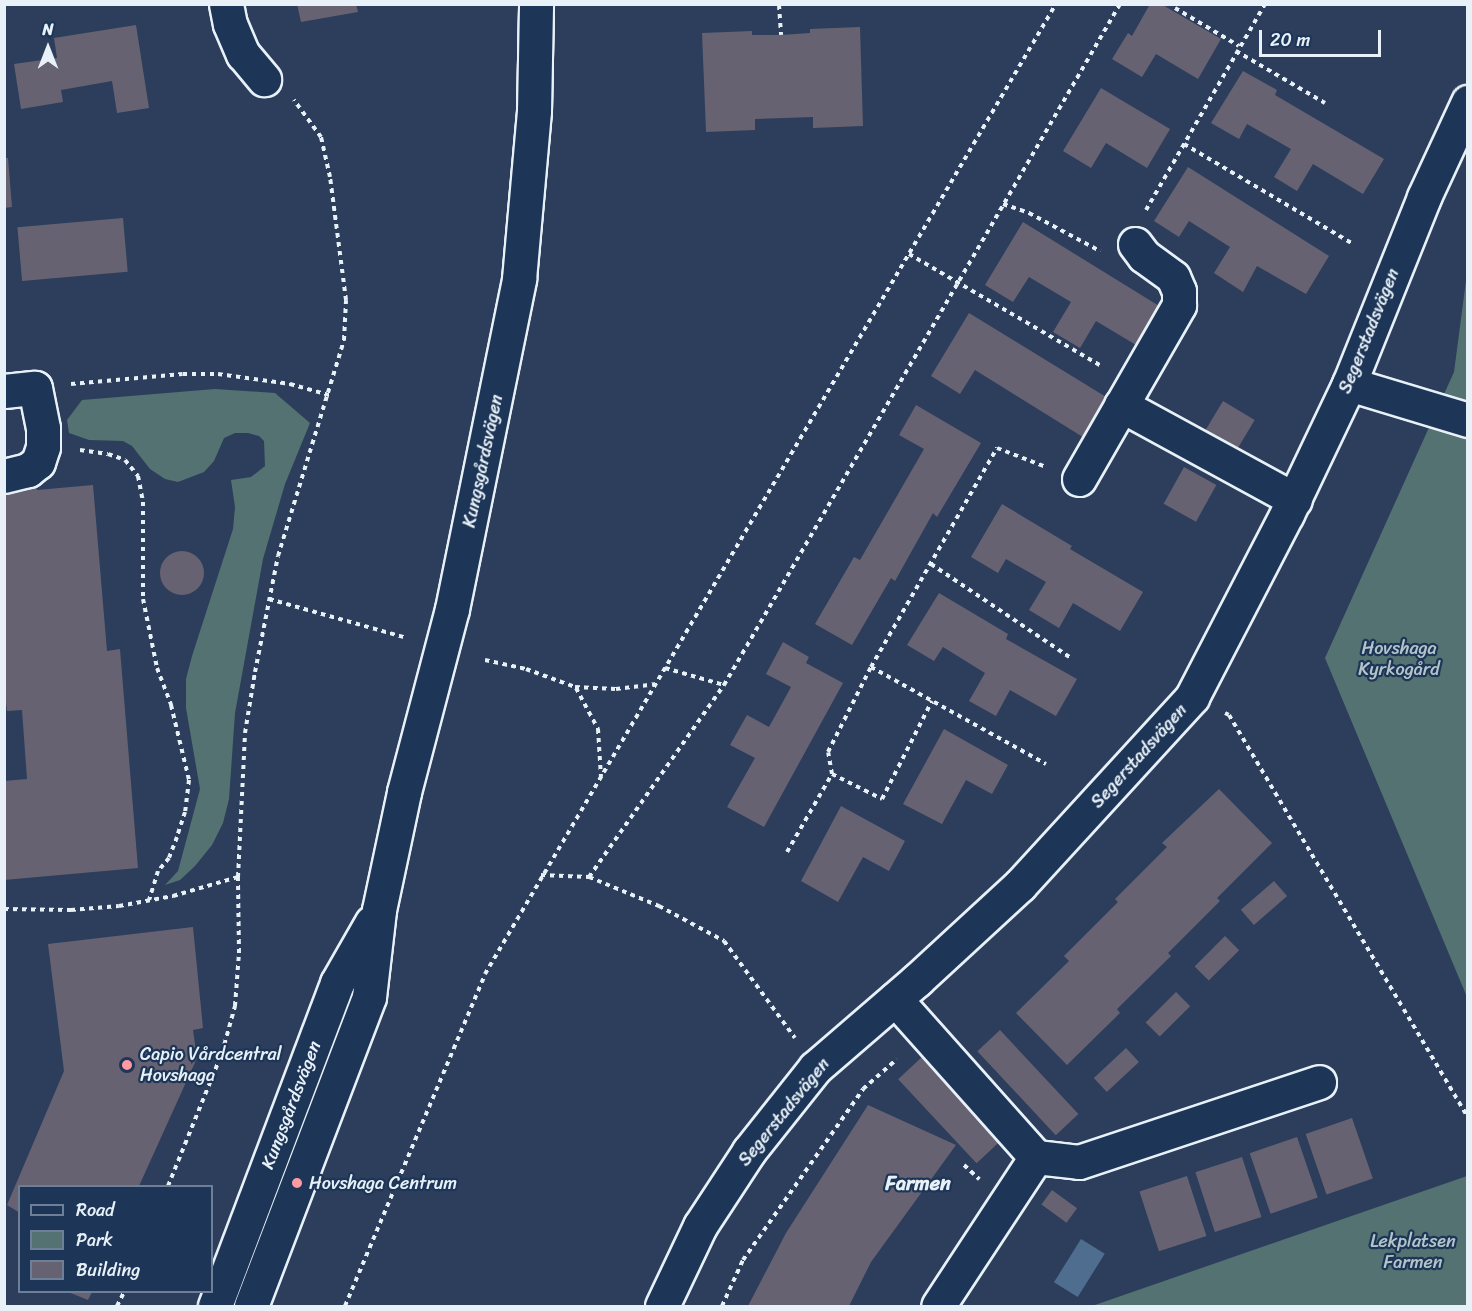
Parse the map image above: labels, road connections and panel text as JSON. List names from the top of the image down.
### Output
{
  "streets": {
    "street": ["Segerstadsvägen", "Kungsgårdsvägen"]
  },
  "districts": ["Farmen"],
  "parks": ["Hovshaga Kyrkogård", "Lekplatsen Farmen"],
  "places": ["Capio Vårdcentral Hovshaga", "Hovshaga Centrum"],
  "legend": ["Road", "Park", "Building"],
  "scale_bar": "20 m",
  "north": "top"
}
